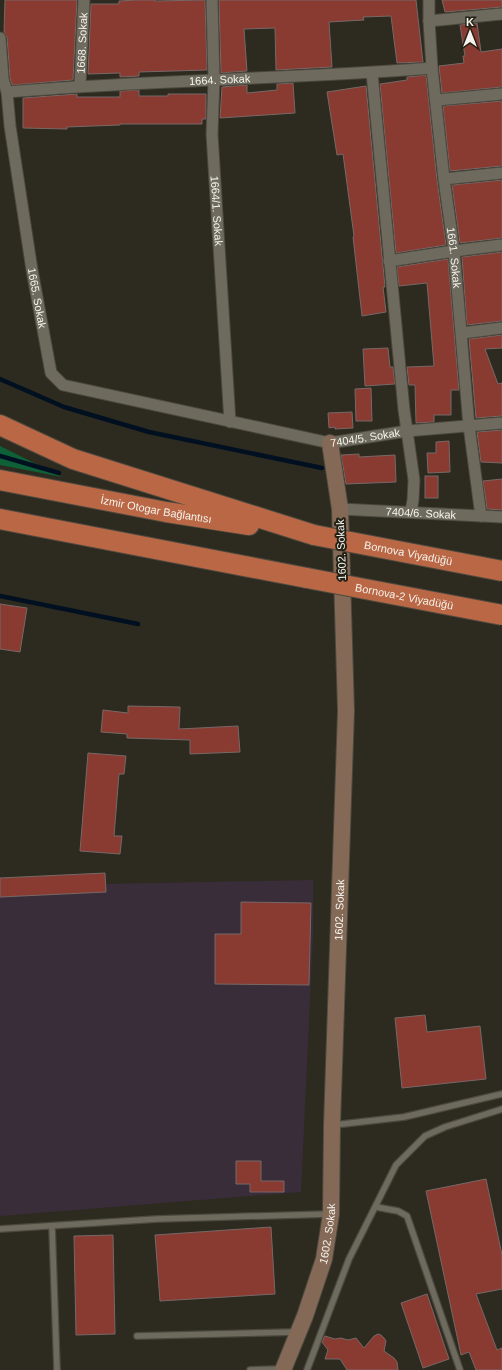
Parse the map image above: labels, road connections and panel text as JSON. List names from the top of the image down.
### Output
{
  "streets": {
    "highway": ["İzmir Otogar Bağlantısı", "Bornova Viyadüğü", "Bornova-2 Viyadüğü"],
    "street": [
      "1668. Sokak",
      "1664. Sokak",
      "1664/1. Sokak",
      "1661. Sokak",
      "1665. Sokak",
      "7404/5. Sokak",
      "7404/6. Sokak",
      "1602. Sokak"
    ]
  },
  "crossings": [
    ["1668. Sokak", "1664. Sokak"],
    ["1664. Sokak", "1664/1. Sokak"],
    ["1664. Sokak", "1661. Sokak"],
    ["1664. Sokak", "1665. Sokak"],
    ["1664/1. Sokak", "1665. Sokak"],
    ["1664/1. Sokak", "7404/5. Sokak"],
    ["1661. Sokak", "7404/5. Sokak"],
    ["1661. Sokak", "7404/6. Sokak"],
    ["1665. Sokak", "7404/5. Sokak"],
    ["7404/5. Sokak", "1602. Sokak"],
    ["İzmir Otogar Bağlantısı", "Bornova Viyadüğü"],
    ["7404/6. Sokak", "1602. Sokak"]
  ],
  "north": "top"
}
